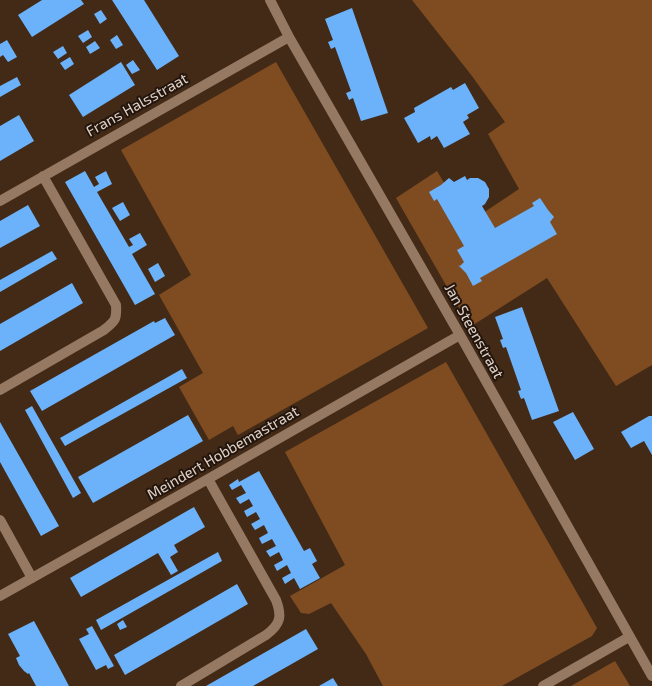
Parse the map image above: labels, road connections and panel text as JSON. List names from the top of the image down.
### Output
{
  "streets": {
    "street": ["Frans Halsstraat", "Jan Steenstraat", "Meindert Hobbemastraat"]
  },
  "crossings": [
    ["Frans Halsstraat", "Jan Steenstraat"],
    ["Jan Steenstraat", "Meindert Hobbemastraat"]
  ]
}
